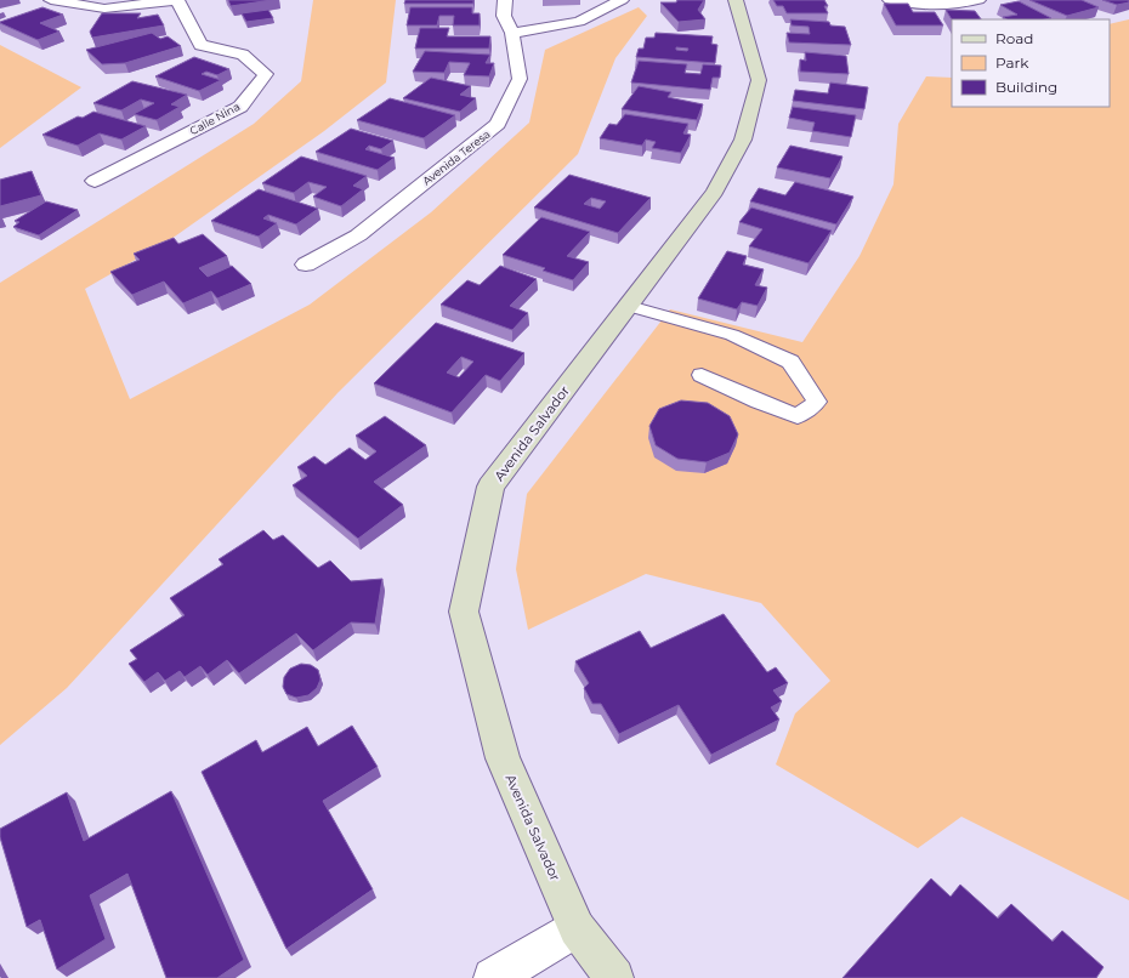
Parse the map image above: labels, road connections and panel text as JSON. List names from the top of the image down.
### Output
{
  "streets": {
    "street": ["Calle Nina", "Avenida Teresa", "Avenida Salvador"]
  },
  "legend": ["Road", "Park", "Building"]
}
